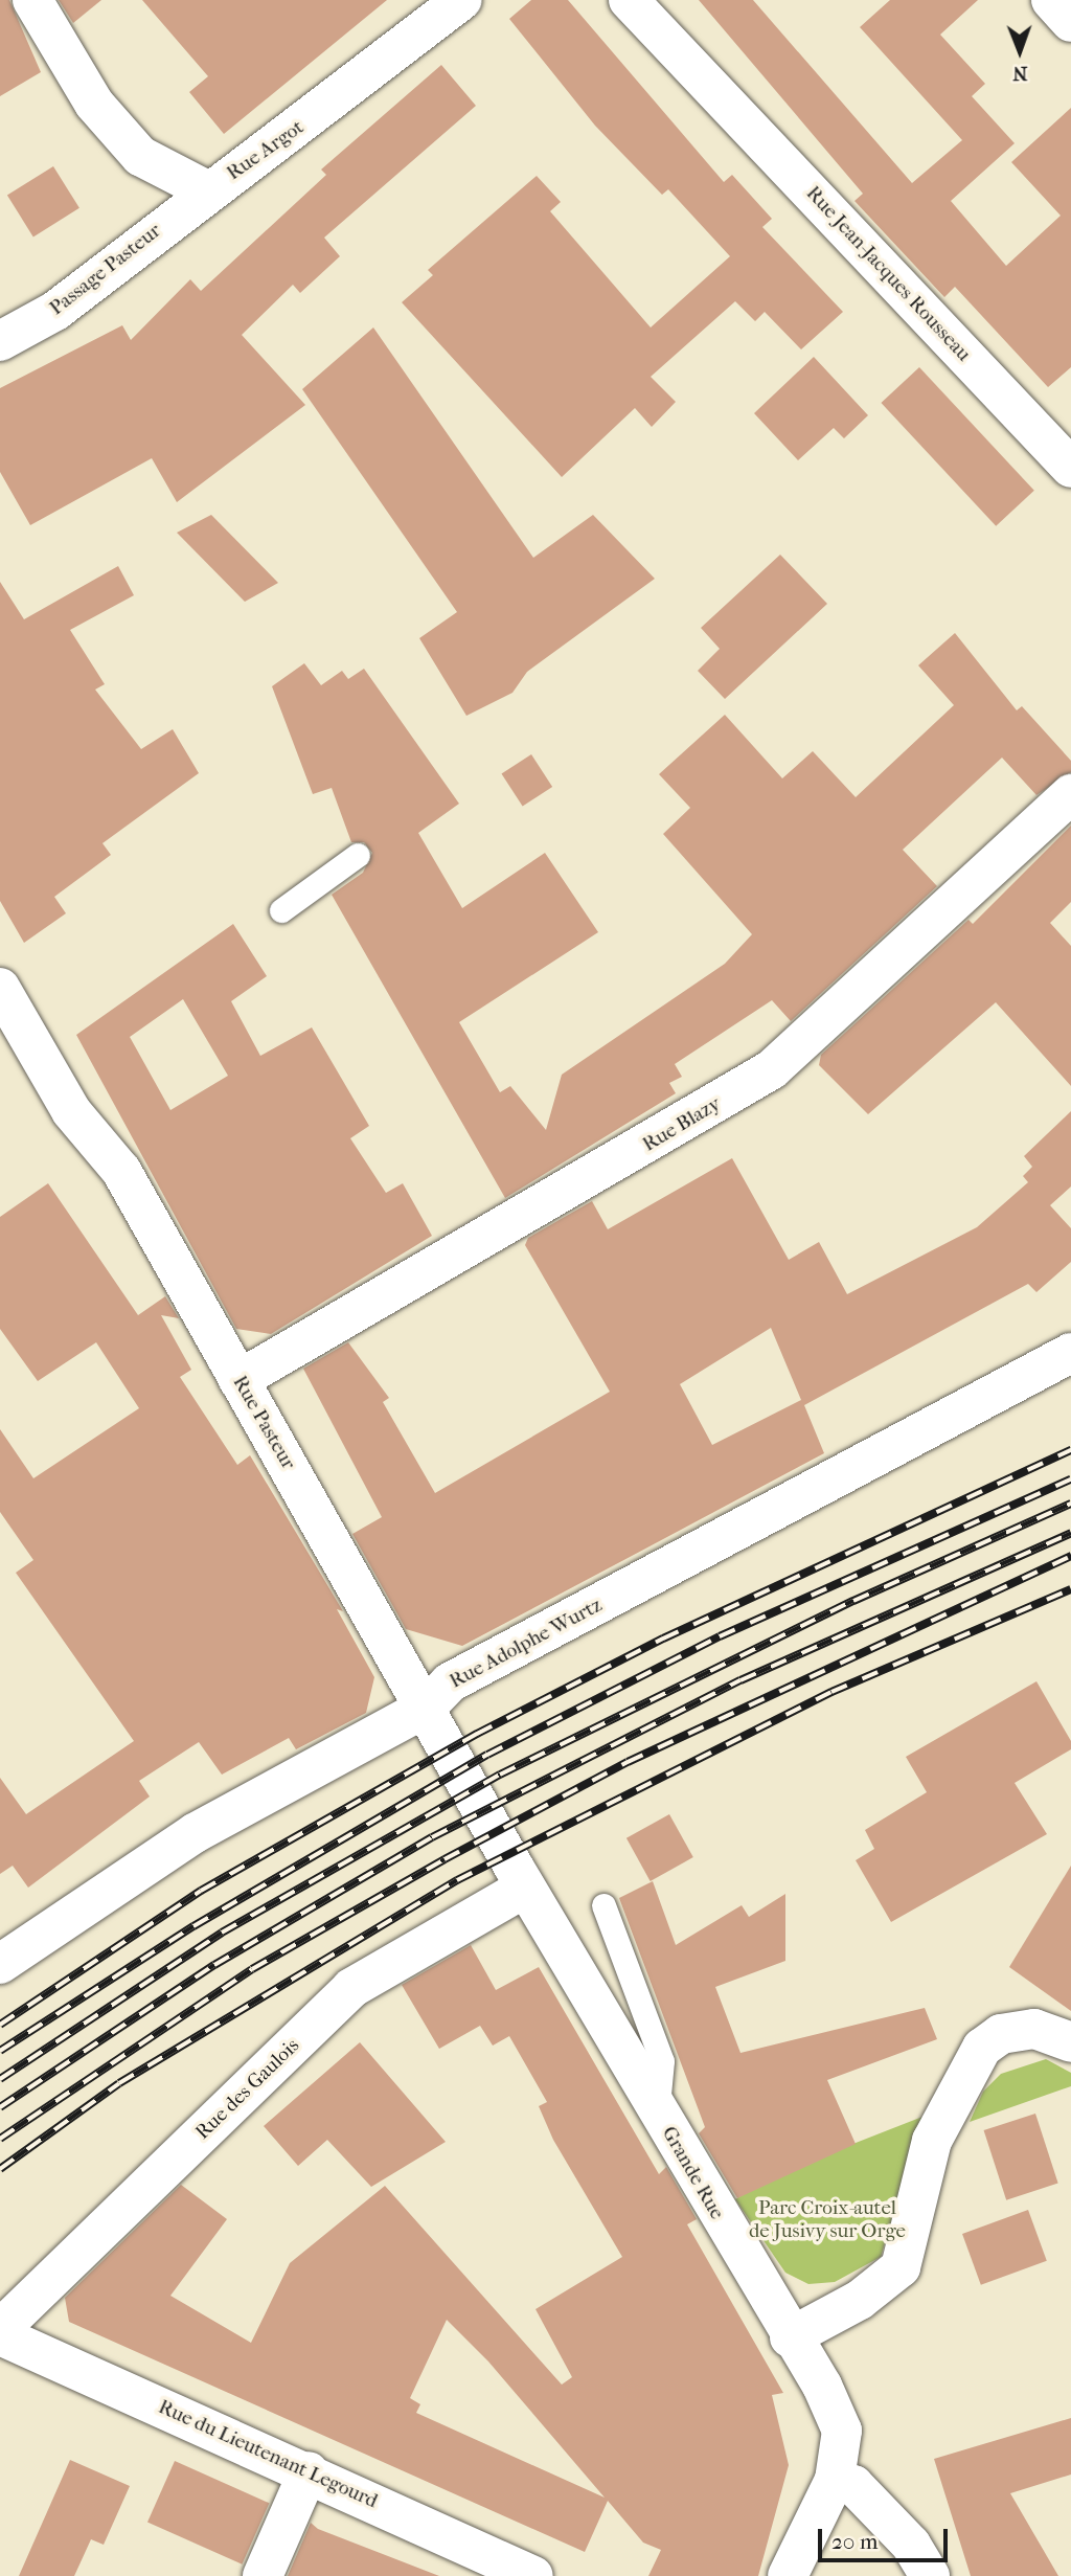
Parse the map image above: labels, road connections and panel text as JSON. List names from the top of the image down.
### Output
{
  "streets": {
    "street": [
      "Rue Argot",
      "Passage Pasteur",
      "Rue Jean-Jacques Rousseau",
      "Rue Blazy",
      "Rue Pasteur",
      "Rue Adolphe Wurtz",
      "Rue des Gaulois",
      "Grande Rue",
      "Rue du Lieutenant Legourd"
    ]
  },
  "crossings": [
    ["Rue Argot", "Passage Pasteur"],
    ["Rue Blazy", "Rue Pasteur"],
    ["Rue Pasteur", "Rue Adolphe Wurtz"],
    ["Rue Pasteur", "Rue des Gaulois"],
    ["Rue Pasteur", "Grande Rue"],
    ["Rue des Gaulois", "Grande Rue"]
  ],
  "parks": ["Parc Croix-autel de Jusivy sur Orge"],
  "scale_bar": "20 m",
  "north": "bottom"
}
